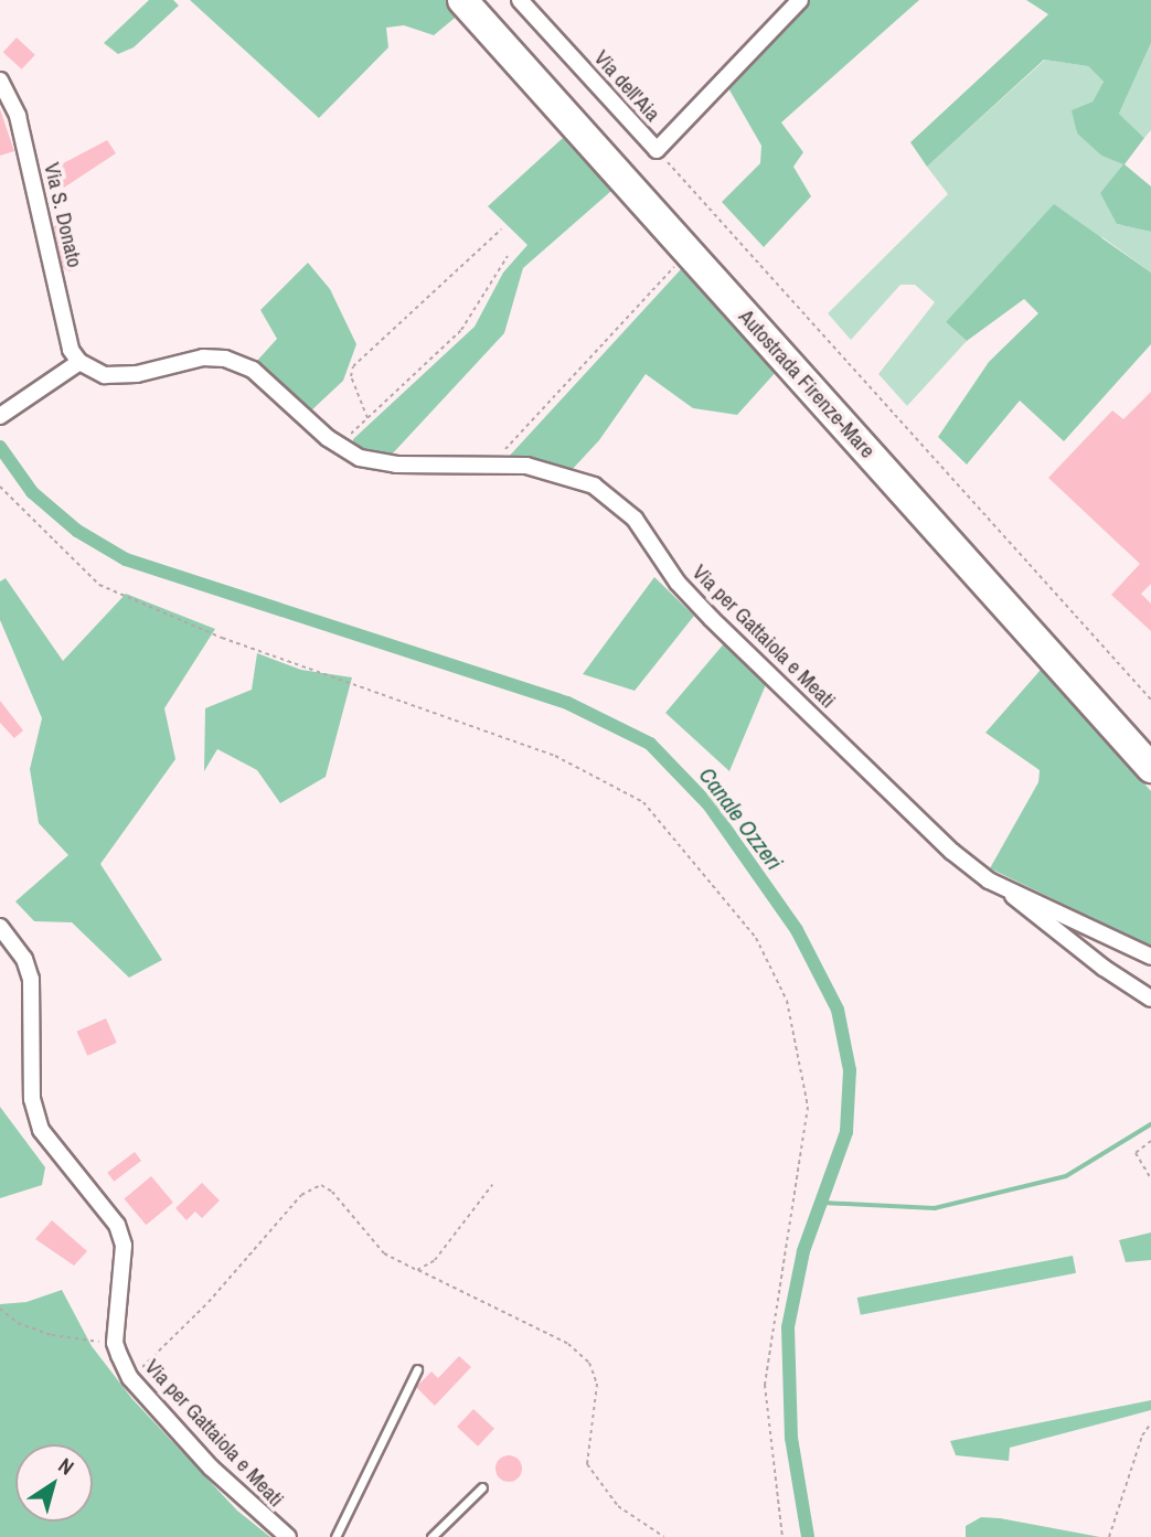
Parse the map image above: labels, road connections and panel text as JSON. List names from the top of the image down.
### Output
{
  "streets": {
    "highway": ["Autostrada Firenze-Mare"],
    "street": ["Via dell'Aia", "Via S. Donato", "Via per Gattaiola e Meati"]
  },
  "crossings": [
    ["Via S. Donato", "Via per Gattaiola e Meati"]
  ],
  "water": ["Canale Ozzeri"],
  "north": "top right"
}
